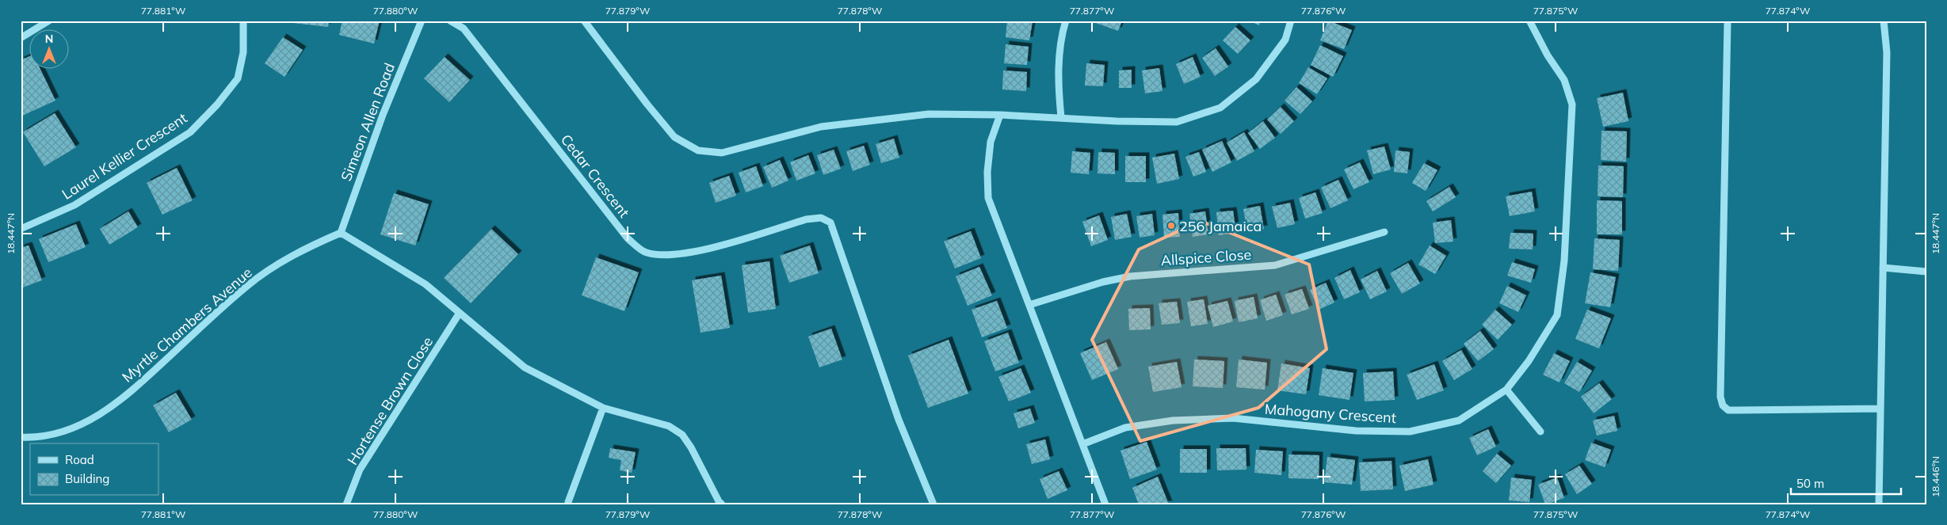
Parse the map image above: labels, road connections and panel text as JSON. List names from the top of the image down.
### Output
{
  "streets": {
    "street": [
      "Simeon Allen Road",
      "Laurel Kellier Crescent",
      "Cedar Crescent",
      "Allspice Close",
      "Myrtle Chambers Avenue",
      "Hortense Brown Close",
      "Mahogany Crescent"
    ]
  },
  "crossings": [
    ["Simeon Allen Road", "Myrtle Chambers Avenue"]
  ],
  "places": ["256 Jamaica"],
  "legend": ["Road", "Building"],
  "scale_bar": "50 m",
  "north": "top",
  "coordinates": [
    "77.881°W",
    "77.880°W",
    "77.879°W",
    "77.878°W",
    "77.877°W",
    "77.876°W",
    "77.875°W",
    "77.874°W",
    "18.447°N",
    "18.446°N"
  ]
}
